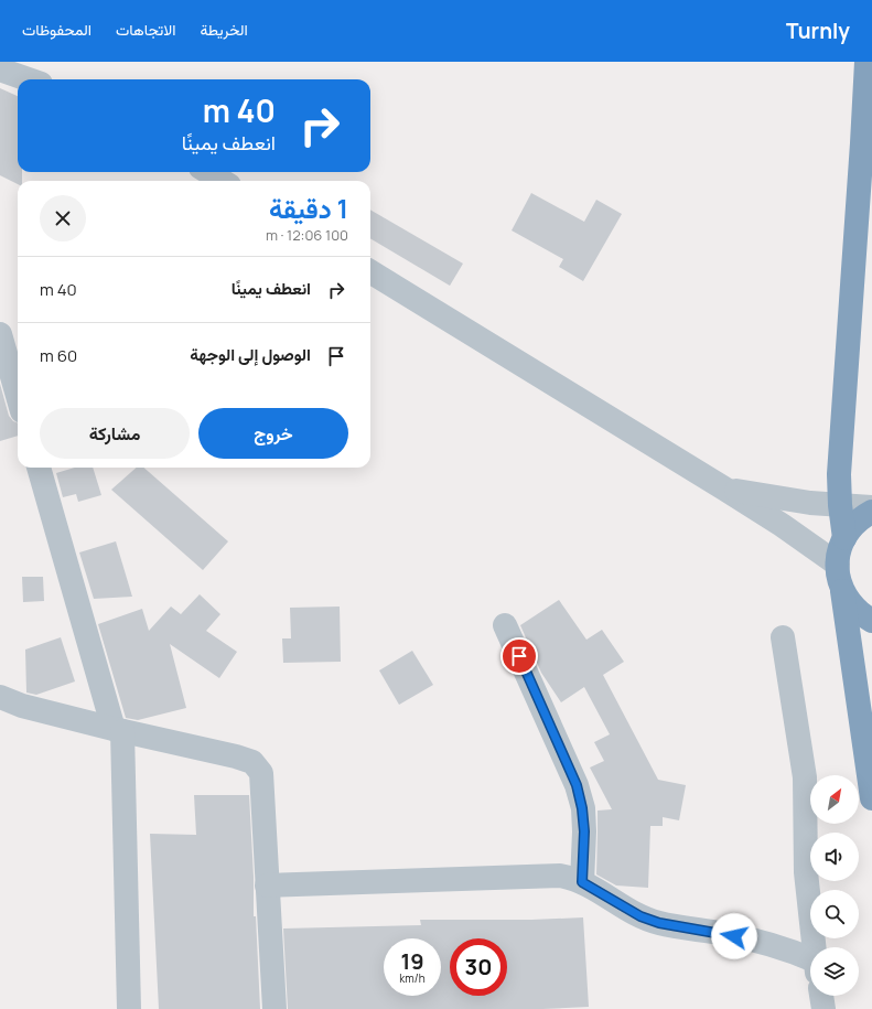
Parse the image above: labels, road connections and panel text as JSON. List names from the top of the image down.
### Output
{
  "north": "top right",
  "page": {
    "header": "Turnly",
    "nav": ["الخريطة", "الاتجاهات", "المحفوظات"],
    "turn": ["40 m", "انعطف يمينًا"],
    "heading": ["1 دقيقة", "100 m · 12:06"],
    "list": [
      {
        "name": "انعطف يمينًا",
        "value": "40 m"
      },
      {
        "name": "الوصول إلى الوجهة",
        "value": "60 m"
      }
    ],
    "buttons": ["خروج", "مشاركة"],
    "speed": "19 km/h",
    "limit": "30"
  }
}
